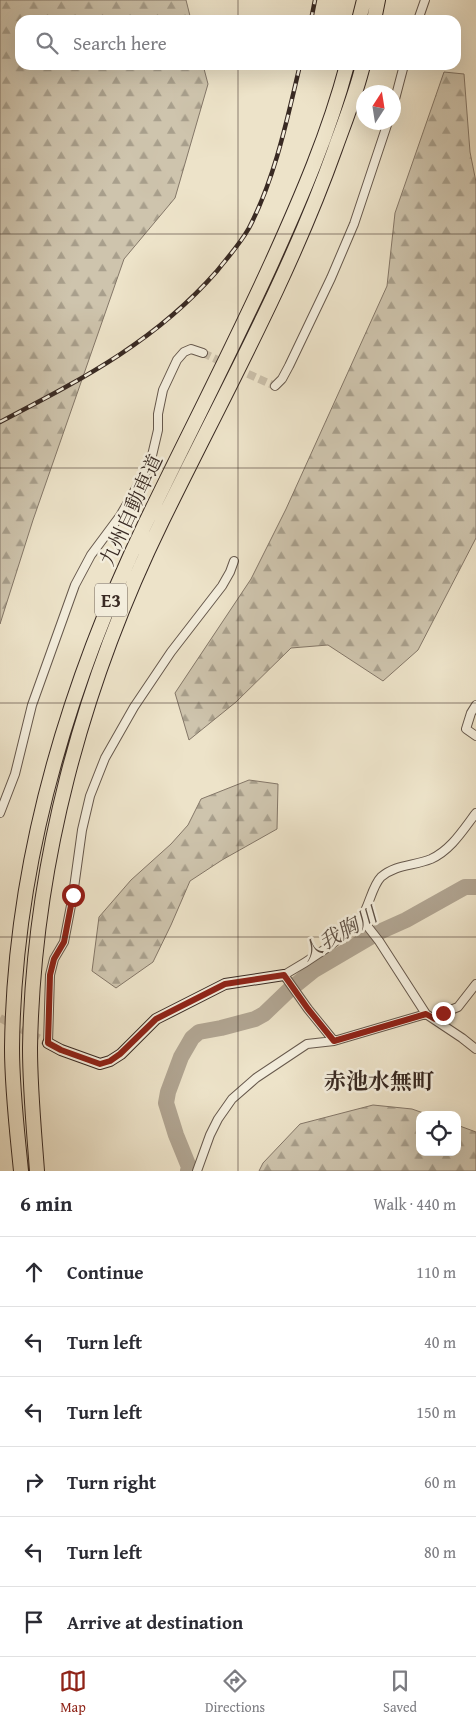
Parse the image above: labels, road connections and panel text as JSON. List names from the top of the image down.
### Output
{
  "streets": {
    "highway": ["九州自動車道", "E3"]
  },
  "districts": ["赤池水無町"],
  "water": ["人我胸川"],
  "north": "top",
  "page": {
    "search": "Search here",
    "heading": ["6 min", "Walk · 440 m"],
    "list": [
      ["Continue", "110 m"],
      ["Turn left", "40 m"],
      ["Turn left", "150 m"],
      ["Turn right", "60 m"],
      ["Turn left", "80 m"],
      "Arrive at destination"
    ],
    "nav": ["Map", "Directions", "Saved"]
  }
}
